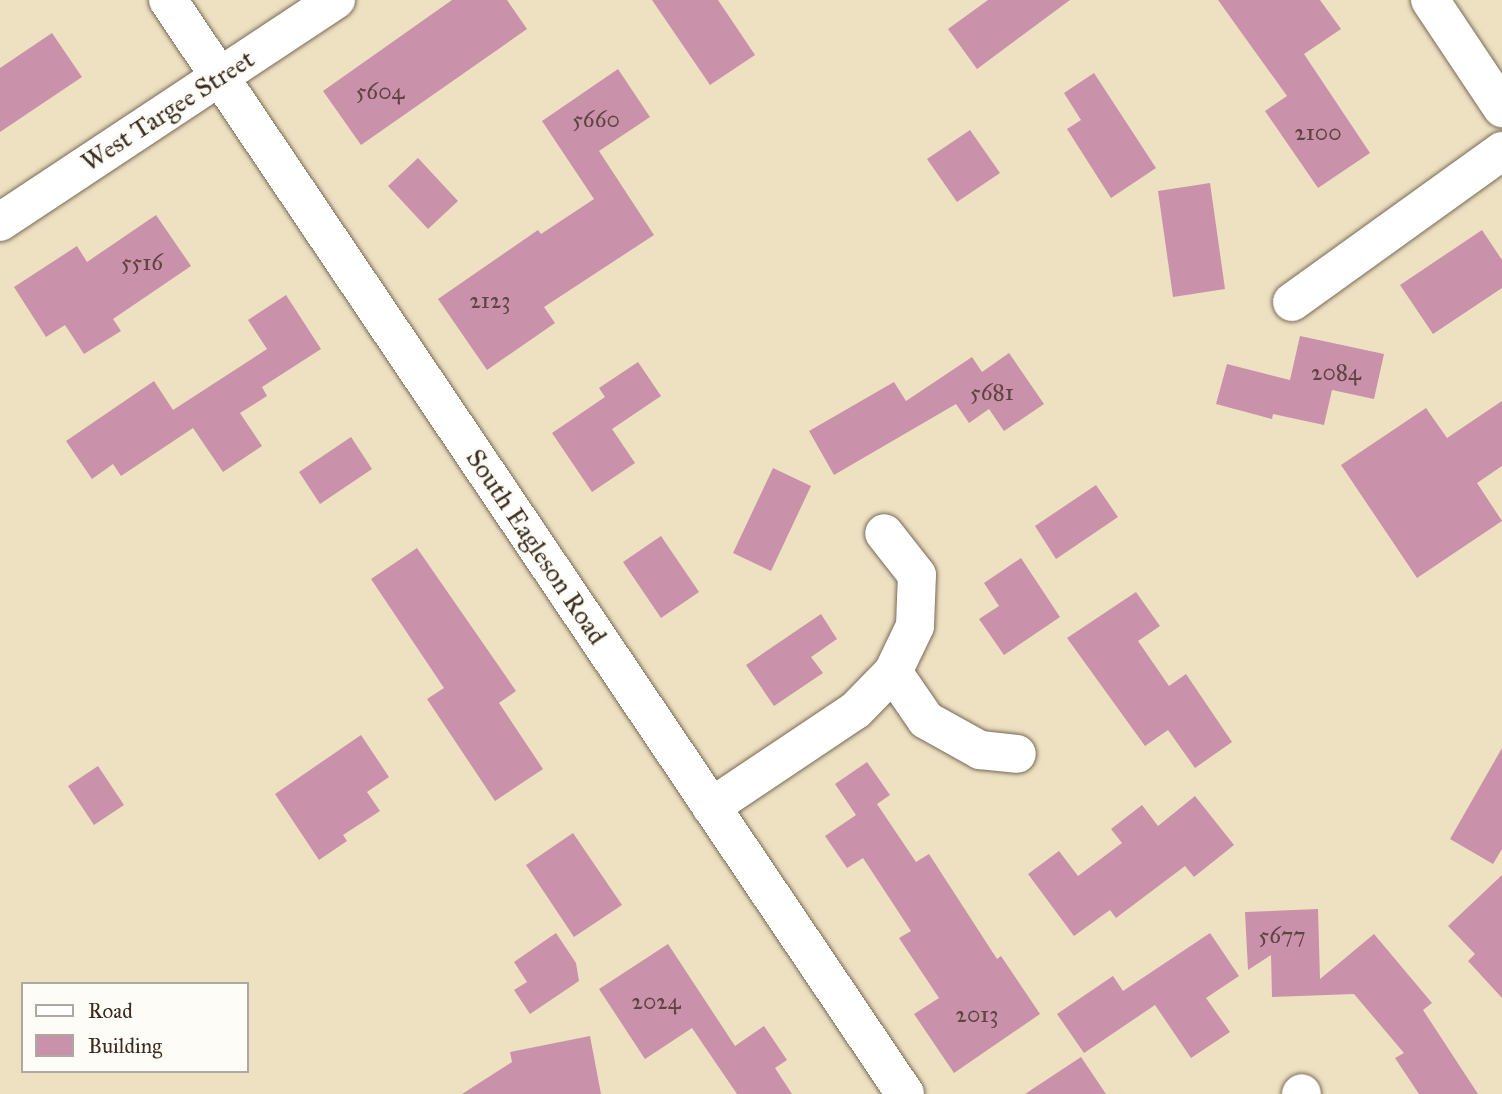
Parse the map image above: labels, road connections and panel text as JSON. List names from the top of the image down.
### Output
{
  "streets": {
    "street": ["West Targee Street", "South Eagleson Road"]
  },
  "crossings": [
    ["West Targee Street", "South Eagleson Road"]
  ],
  "house_numbers": [
    "5604",
    "5660",
    "2100",
    "5516",
    "2123",
    "2084",
    "5681",
    "5677",
    "2024",
    "2013"
  ],
  "legend": ["Road", "Building"]
}
